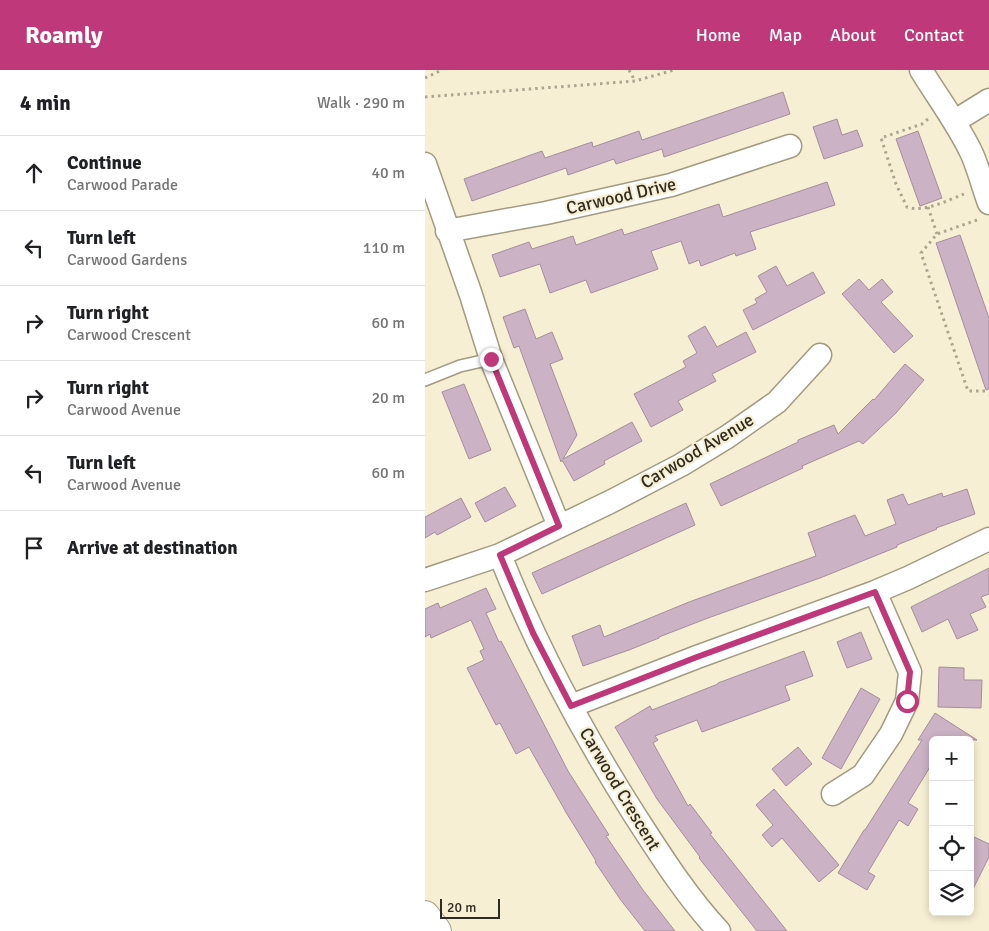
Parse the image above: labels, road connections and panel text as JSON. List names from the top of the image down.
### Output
{
  "streets": {
    "street": ["Carwood Drive", "Carwood Avenue", "Carwood Crescent"]
  },
  "crossings": [
    ["Carwood Avenue", "Carwood Crescent"]
  ],
  "scale_bar": "20 m",
  "page": {
    "header": "Roamly",
    "nav": [
      "Home",
      "Map",
      "About",
      "Contact"
    ],
    "heading": ["4 min", "Walk · 290 m"],
    "list": [
      ["Continue", "Carwood Parade", "40 m"],
      ["Turn left", "Carwood Gardens", "110 m"],
      ["Turn right", "Carwood Crescent", "60 m"],
      ["Turn right", "Carwood Avenue", "20 m"],
      ["Turn left", "Carwood Avenue", "60 m"],
      "Arrive at destination"
    ],
    "map_buttons": ["+", "−"],
    "scale": "20 m"
  }
}
